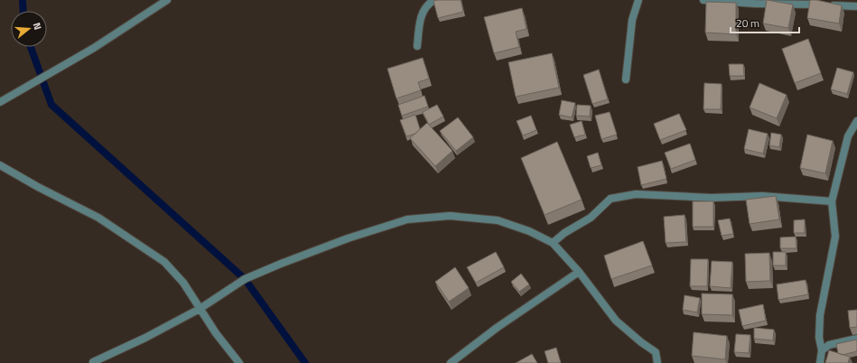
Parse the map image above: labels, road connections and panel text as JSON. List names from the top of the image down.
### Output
{
  "scale_bar": "20 m",
  "north": "right"
}
